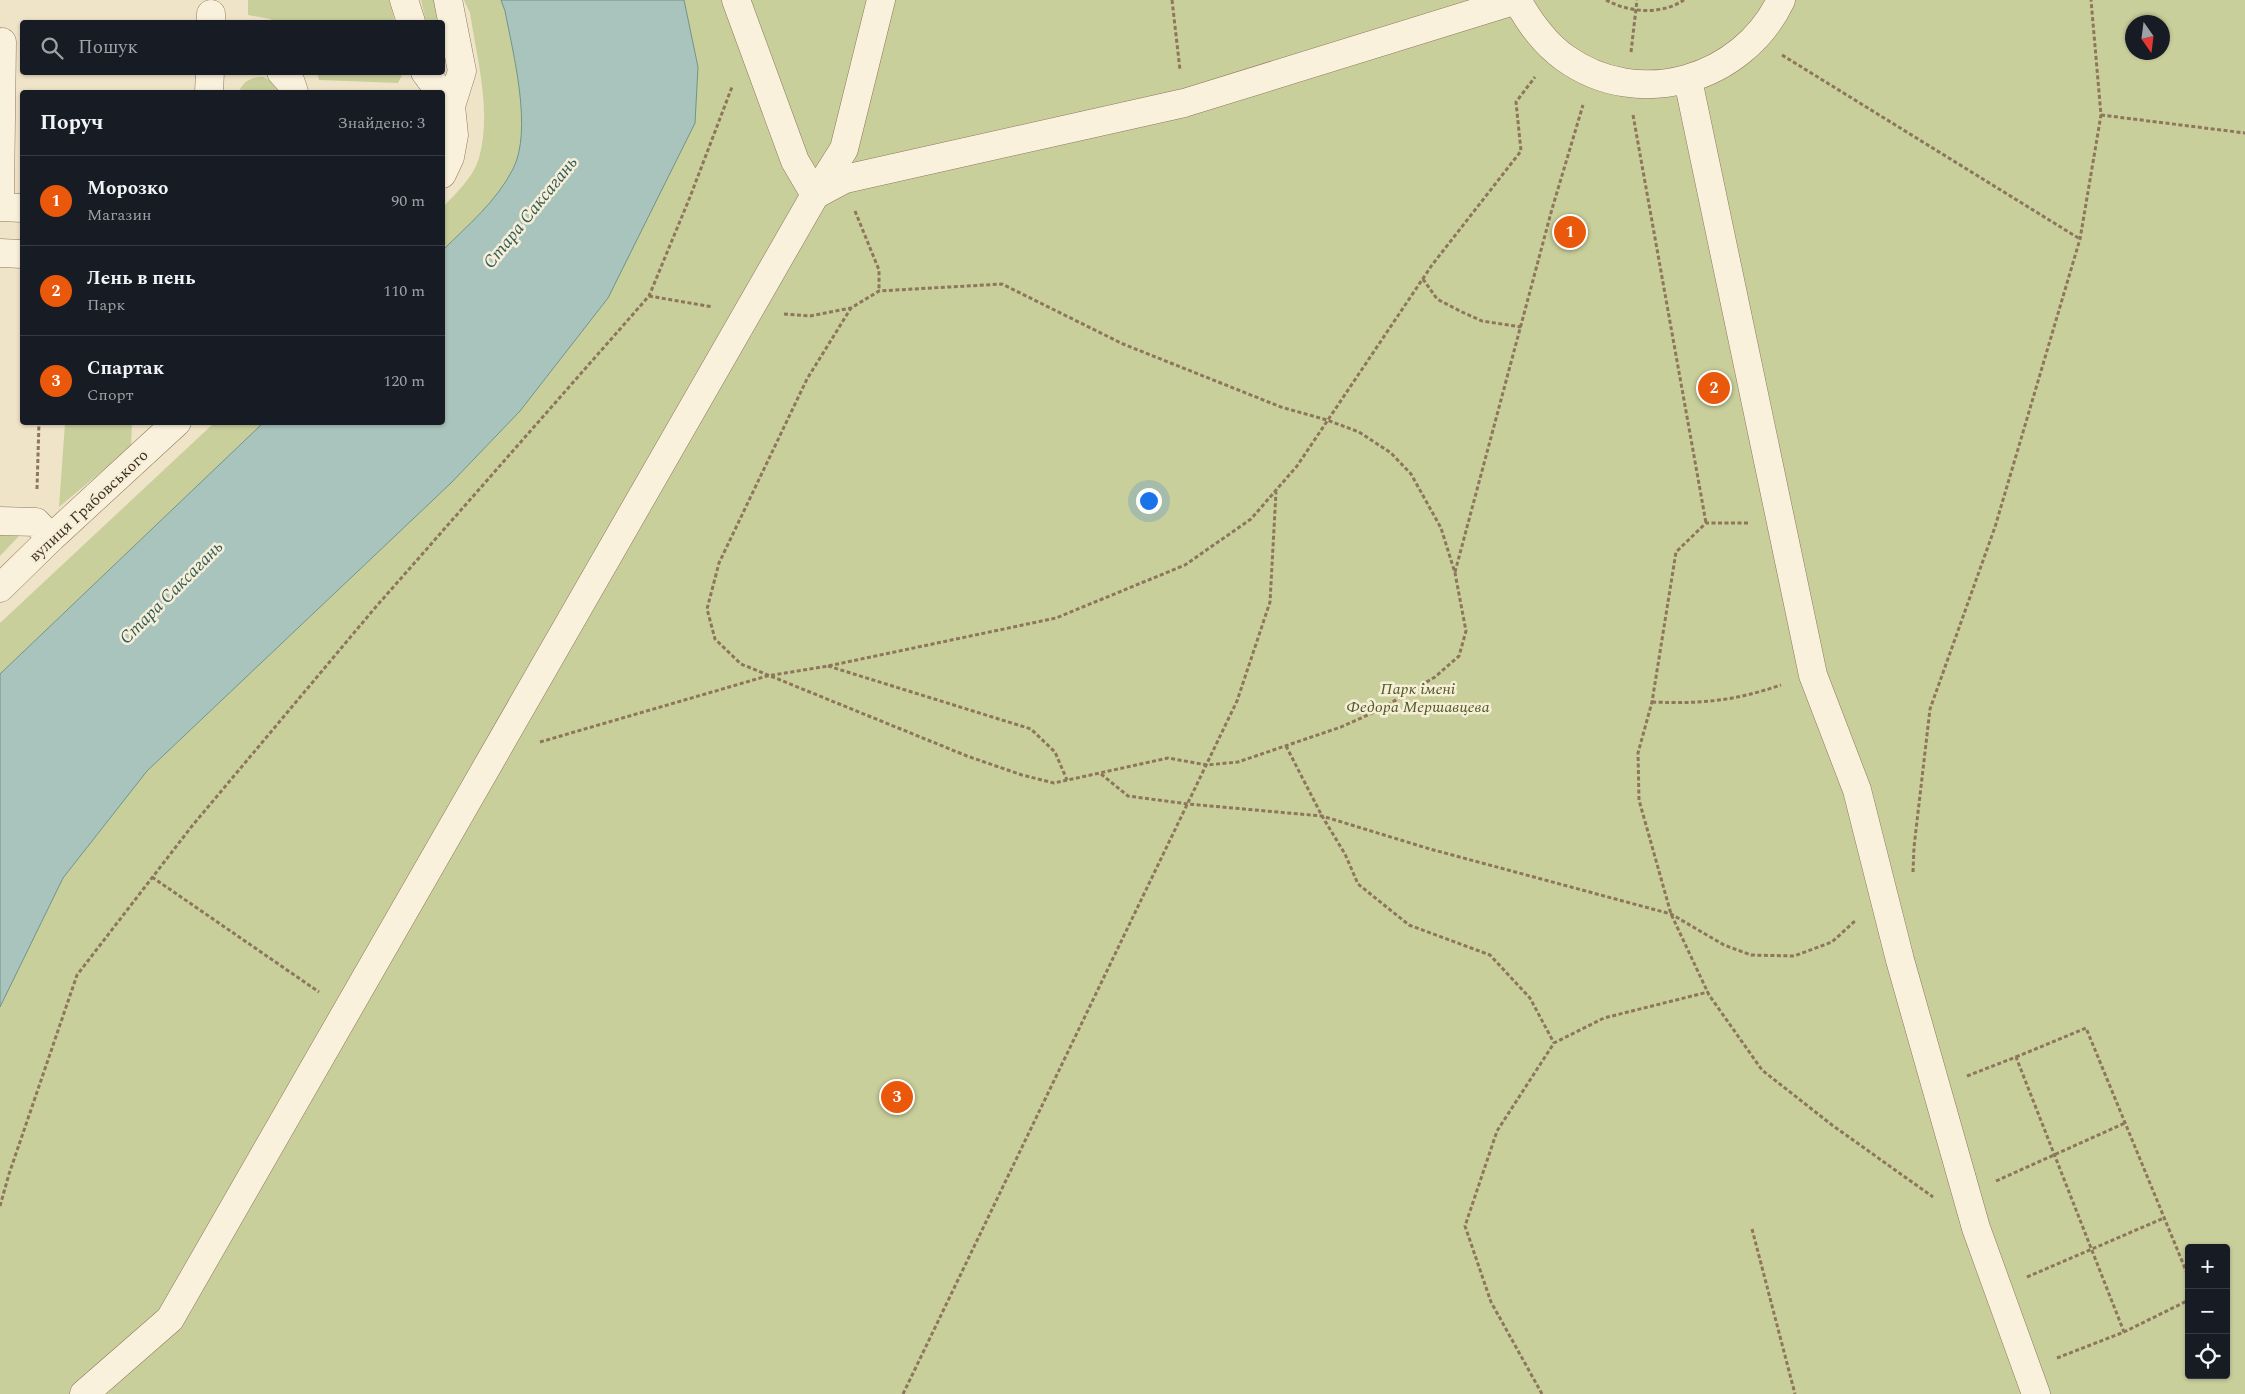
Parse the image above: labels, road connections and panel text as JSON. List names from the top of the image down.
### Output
{
  "streets": {
    "street": ["вулиця Грабовського"]
  },
  "water": ["Стара Саксагань"],
  "parks": ["Парк імені Федора Мершавцева"],
  "north": "bottom",
  "page": {
    "search": "Пошук",
    "heading": ["Поруч", "Знайдено: 3"],
    "list": [
      {
        "mark": "1",
        "name": "Морозко",
        "note": "Магазин",
        "value": "90 m"
      },
      {
        "mark": "2",
        "name": "Лень в пень",
        "note": "Парк",
        "value": "110 m"
      },
      {
        "mark": "3",
        "name": "Спартак",
        "note": "Спорт",
        "value": "120 m"
      }
    ],
    "pins": ["1", "2", "3"],
    "map_buttons": ["+", "−"]
  }
}
